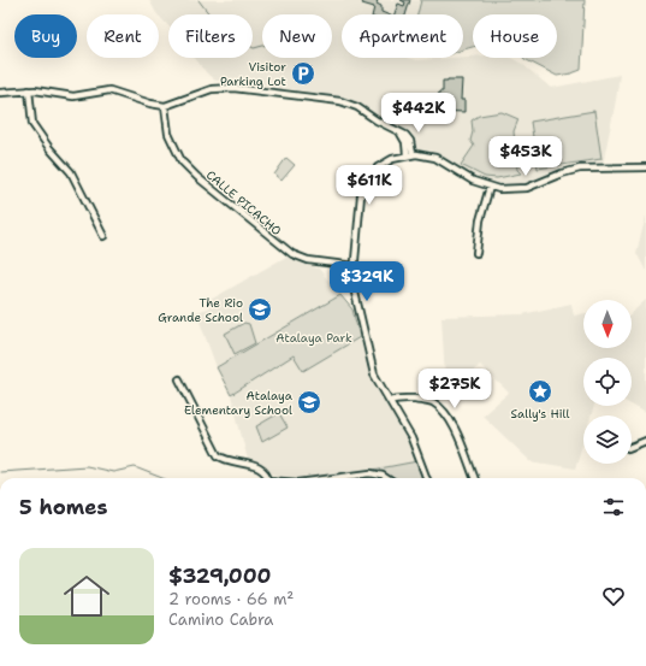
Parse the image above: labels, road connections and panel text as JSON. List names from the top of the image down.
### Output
{
  "streets": {
    "street": ["CALLE PICACHO"]
  },
  "parks": ["Atalaya Park"],
  "places": {
    "parking": ["Visitor Parking Lot"],
    "school or university": ["The Rio Grande School", "Atalaya Elementary School"],
    "place": ["Sally's Hill"]
  },
  "north": "bottom",
  "page": {
    "chip": [
      "Buy",
      "Rent",
      "Filters",
      "New",
      "Apartment",
      "House"
    ],
    "price": [
      "$442K",
      "$453K",
      "$611K",
      "$329K",
      "$275K"
    ],
    "heading": "5 homes",
    "list": [
      {
        "name": "$329,000",
        "note": "2 rooms · 66 m² · Camino Cabra"
      }
    ]
  }
}
